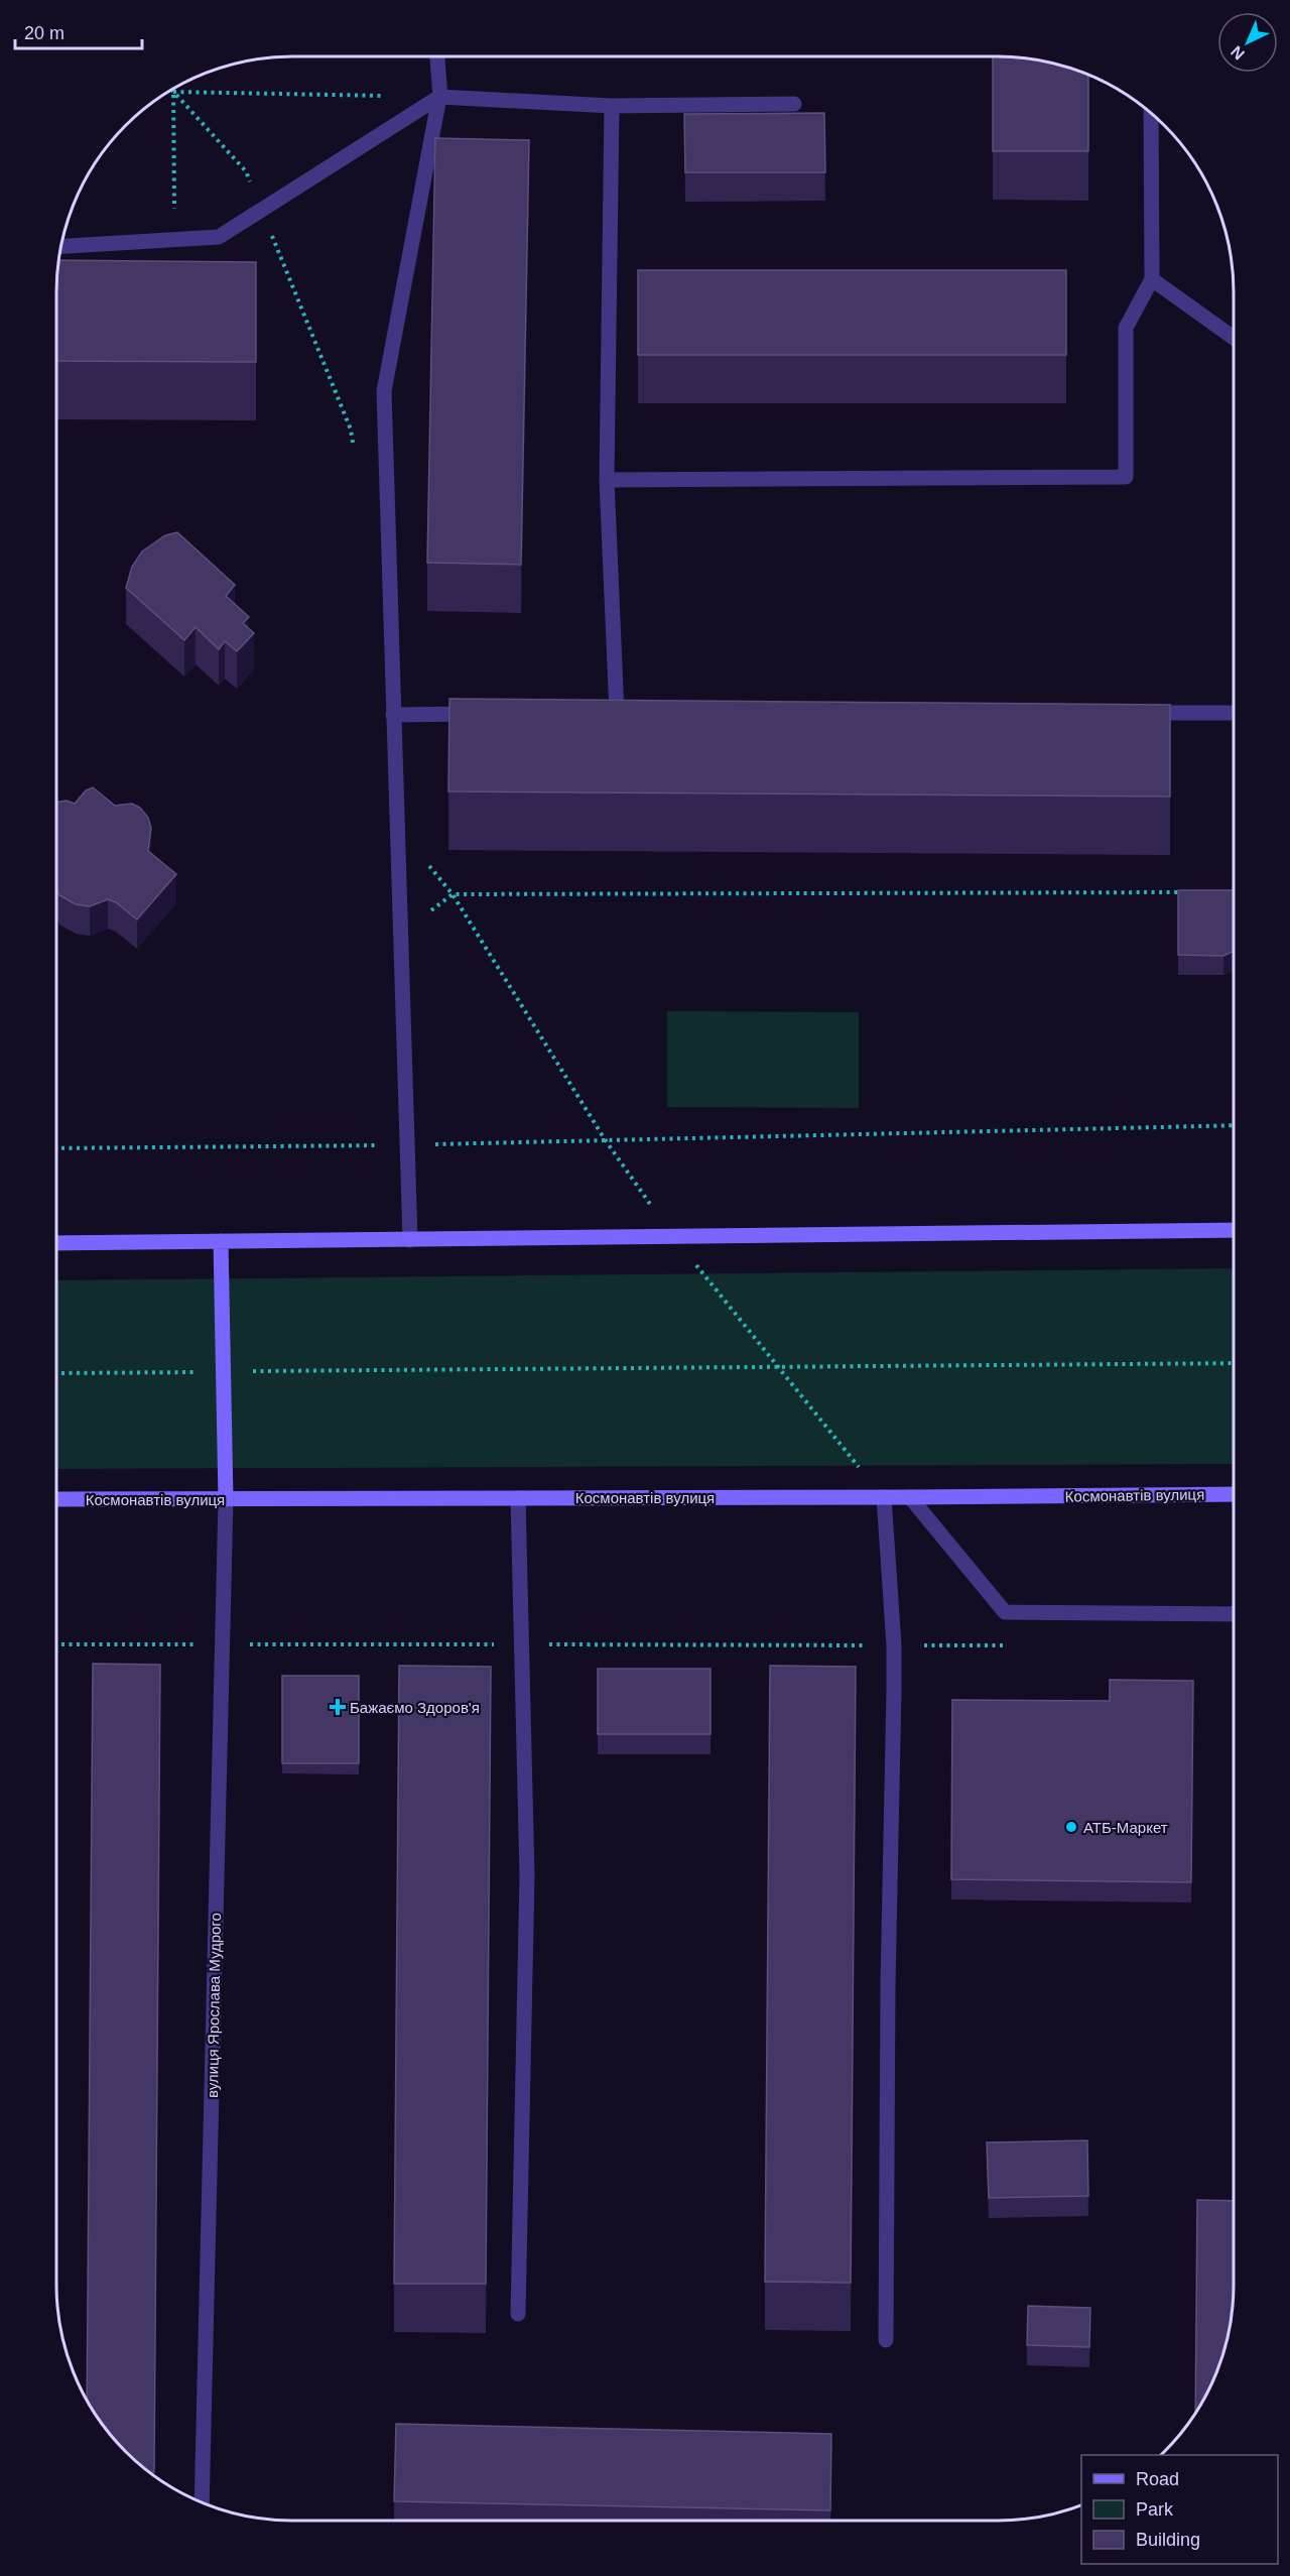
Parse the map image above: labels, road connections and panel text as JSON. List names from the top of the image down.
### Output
{
  "streets": {
    "street": ["Космонавтів вулиця", "вулиця Ярослава Мудрого"]
  },
  "crossings": [
    ["Космонавтів вулиця", "вулиця Ярослава Мудрого"]
  ],
  "places": {
    "health": ["Бажаємо Здоров'я"],
    "other": ["АТБ-Маркет"]
  },
  "legend": ["Road", "Park", "Building"],
  "scale_bar": "20 m",
  "north": "bottom left"
}
